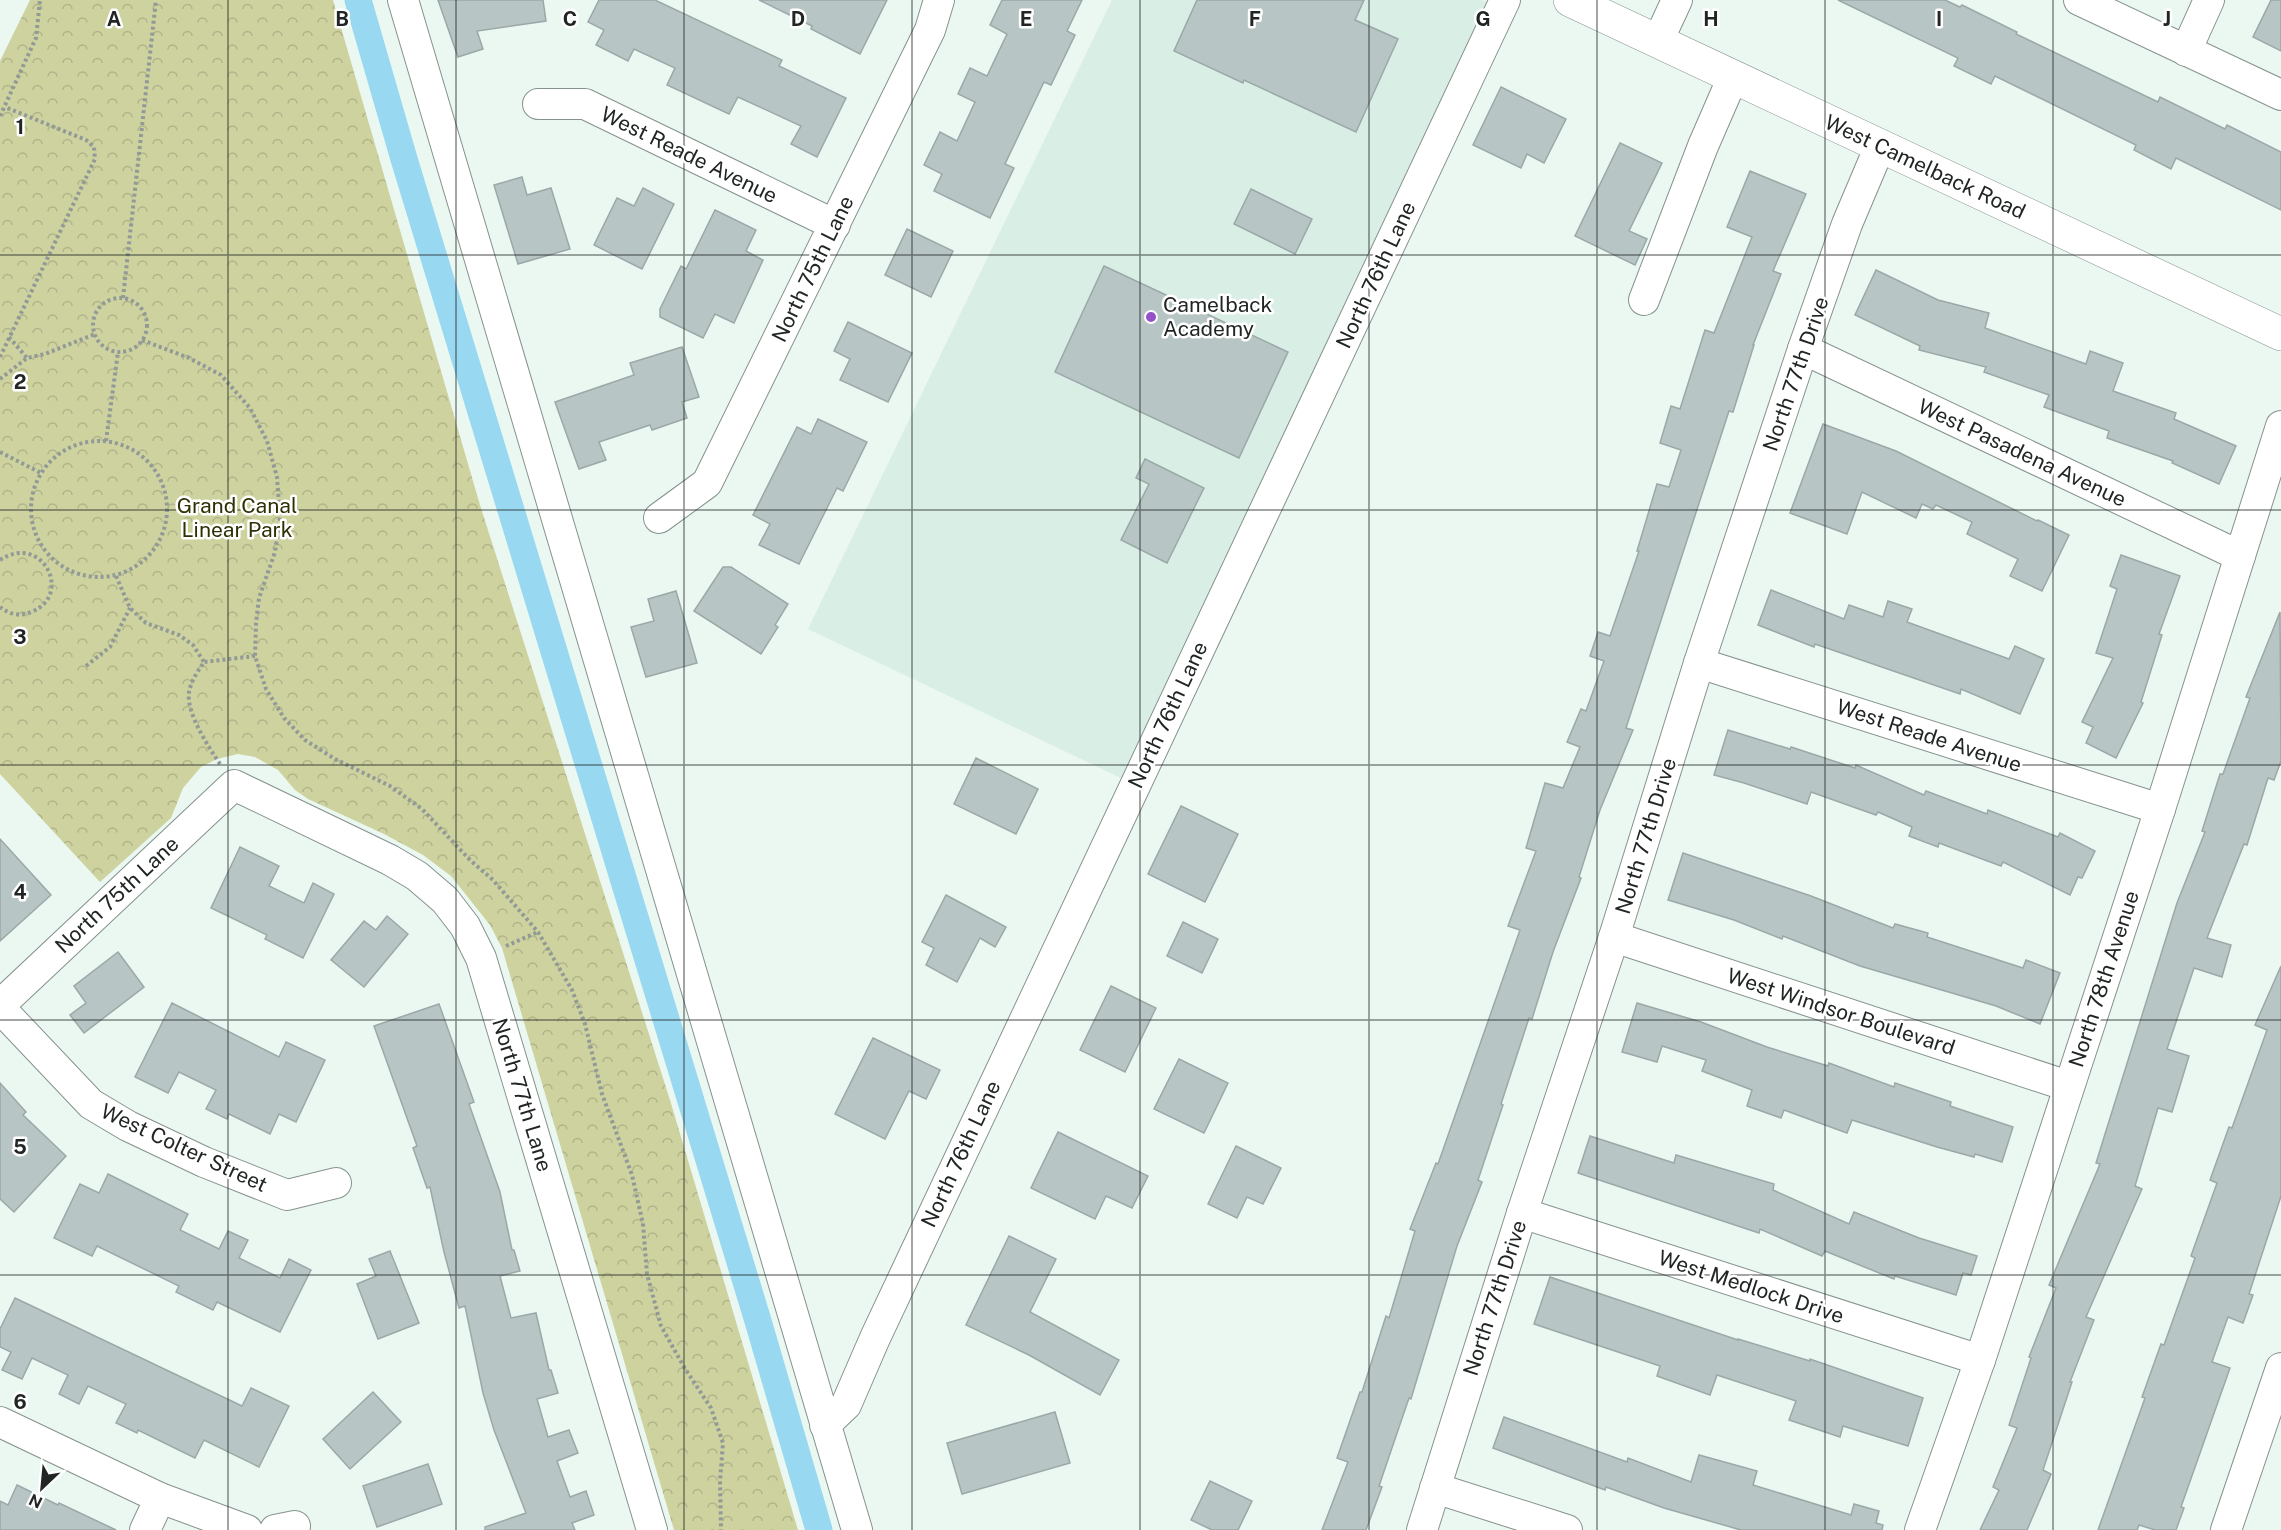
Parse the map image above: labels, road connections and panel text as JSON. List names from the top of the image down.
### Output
{
  "streets": {
    "main road": ["West Camelback Road"],
    "street": [
      "West Reade Avenue",
      "North 75th Lane",
      "North 76th Lane",
      "North 77th Drive",
      "West Pasadena Avenue",
      "North 78th Avenue",
      "West Windsor Boulevard",
      "North 77th Lane",
      "West Colter Street",
      "West Medlock Drive"
    ]
  },
  "crossings": [
    ["West Reade Avenue", "North 75th Lane"],
    ["West Reade Avenue", "North 77th Drive"],
    ["West Reade Avenue", "North 78th Avenue"],
    ["West Camelback Road", "North 77th Drive"],
    ["North 75th Lane", "North 77th Lane"],
    ["North 75th Lane", "West Colter Street"],
    ["North 77th Drive", "West Pasadena Avenue"],
    ["North 77th Drive", "West Windsor Boulevard"],
    ["North 77th Drive", "West Medlock Drive"],
    ["West Pasadena Avenue", "North 78th Avenue"],
    ["North 78th Avenue", "West Windsor Boulevard"],
    ["North 78th Avenue", "West Medlock Drive"]
  ],
  "parks": ["Grand Canal Linear Park"],
  "places": ["Camelback Academy"],
  "north": "bottom left",
  "grid": {
    "columns": [
      "A",
      "B",
      "C",
      "D",
      "E",
      "F",
      "G",
      "H",
      "I",
      "J"
    ],
    "rows": [
      "1",
      "2",
      "3",
      "4",
      "5",
      "6"
    ]
  }
}
